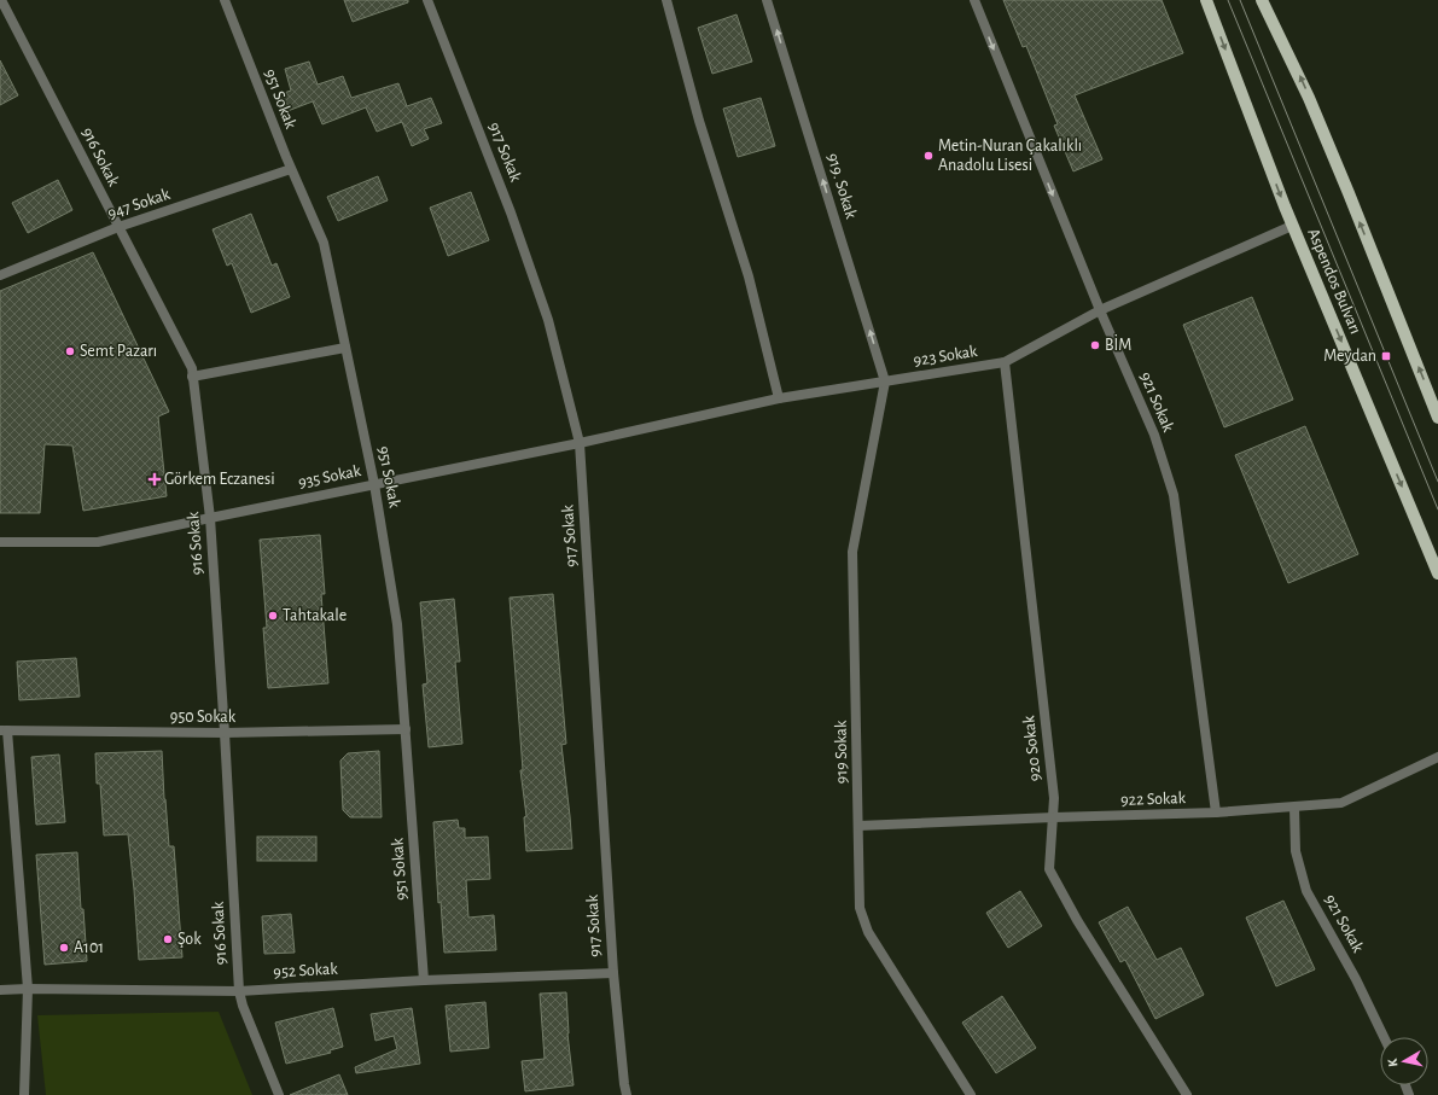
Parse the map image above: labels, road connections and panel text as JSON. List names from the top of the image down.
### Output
{
  "streets": {
    "main road": ["Aspendos Bulvarı"],
    "street": [
      "951 Sokak",
      "917 Sokak",
      "916 Sokak",
      "919. Sokak",
      "947 Sokak",
      "923 Sokak",
      "921 Sokak",
      "935 Sokak",
      "950 Sokak",
      "920 Sokak",
      "919 Sokak",
      "922 Sokak",
      "952 Sokak"
    ]
  },
  "crossings": [
    ["951 Sokak", "947 Sokak"],
    ["951 Sokak", "935 Sokak"],
    ["951 Sokak", "950 Sokak"],
    ["951 Sokak", "952 Sokak"],
    ["917 Sokak", "923 Sokak"],
    ["917 Sokak", "935 Sokak"],
    ["917 Sokak", "952 Sokak"],
    ["916 Sokak", "947 Sokak"],
    ["916 Sokak", "935 Sokak"],
    ["916 Sokak", "950 Sokak"],
    ["916 Sokak", "952 Sokak"],
    ["919. Sokak", "923 Sokak"],
    ["919. Sokak", "919 Sokak"],
    ["Aspendos Bulvarı", "923 Sokak"],
    ["923 Sokak", "921 Sokak"],
    ["923 Sokak", "935 Sokak"],
    ["923 Sokak", "920 Sokak"],
    ["923 Sokak", "919 Sokak"],
    ["921 Sokak", "922 Sokak"],
    ["920 Sokak", "922 Sokak"],
    ["919 Sokak", "922 Sokak"]
  ],
  "one_way": ["919. Sokak"],
  "places": {
    "other": [
      "Metin-Nuran Çakalıklı Anadolu Lisesi",
      "BİM",
      "Semt Pazarı",
      "Tahtakale",
      "Şok",
      "A101"
    ],
    "transit": ["Meydan"],
    "health": ["Görkem Eczanesi"]
  },
  "north": "left"
}
